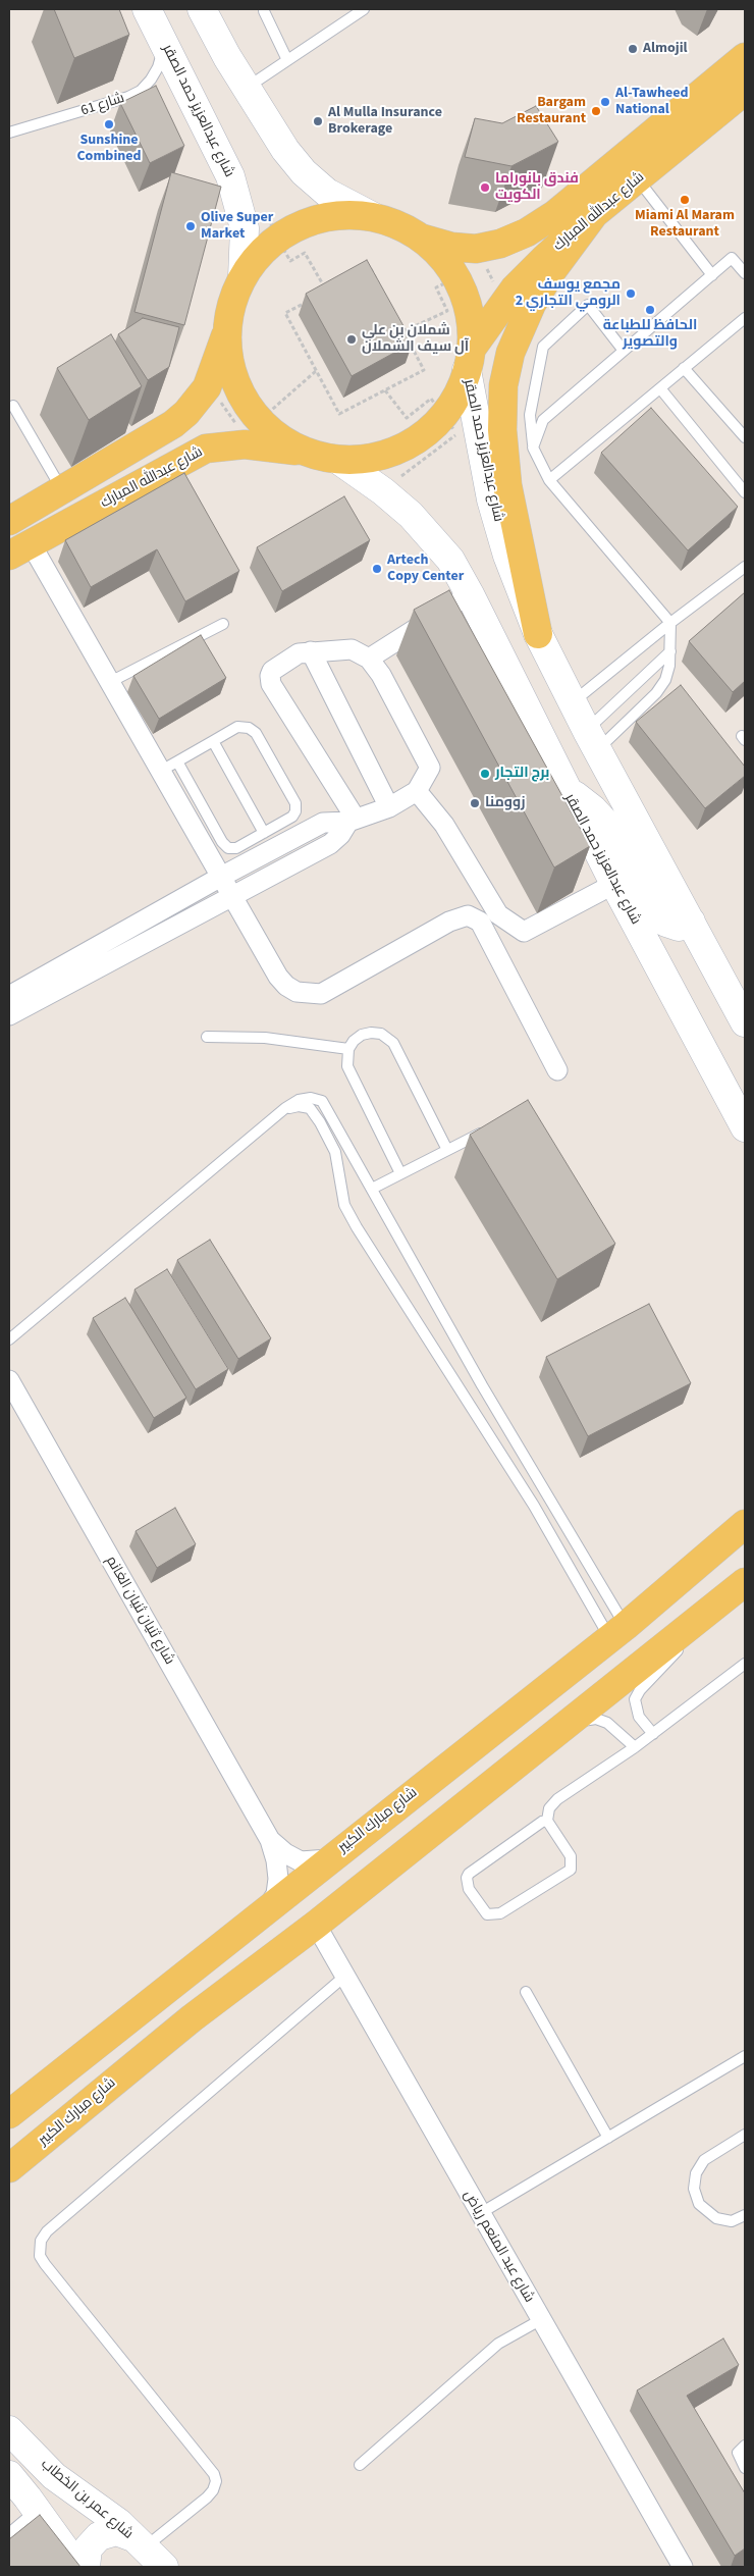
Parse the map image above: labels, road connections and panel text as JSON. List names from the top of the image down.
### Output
{
  "streets": {
    "main road": [
      "شارع عبدالعزيز حمد الصقر",
      "شارع عبدالله المبارك",
      "شارع مبارك الكبير",
      "شارع عمر بن الخطاب"
    ],
    "street": ["شارع ثنيان ثنيان الغانم", "شارع عبد المنعم رياض"],
    "lane": ["شارع 61"]
  },
  "crossings": [
    ["شارع 61", "شارع عبدالعزيز حمد الصقر"],
    ["شارع عبدالعزيز حمد الصقر", "شارع عبدالله المبارك"],
    ["شارع مبارك الكبير", "شارع عبد المنعم رياض"]
  ],
  "places": [
    "Almojil",
    "Al-Tawheed National",
    "Bargam Restaurant",
    "Al Mulla Insurance Brokerage",
    "Sunshine Combined",
    "فندق بانوراما الكويت",
    "Miami Al Maram Restaurant",
    "Olive Super Market",
    "مجمع يوسف الرومي التجاري 2",
    "الحافظ للطباعة والتصوير",
    "شملان بن علي آل سيف الشملان",
    "Artech Copy Center",
    "برج التجار",
    "زوومنا"
  ]
}
